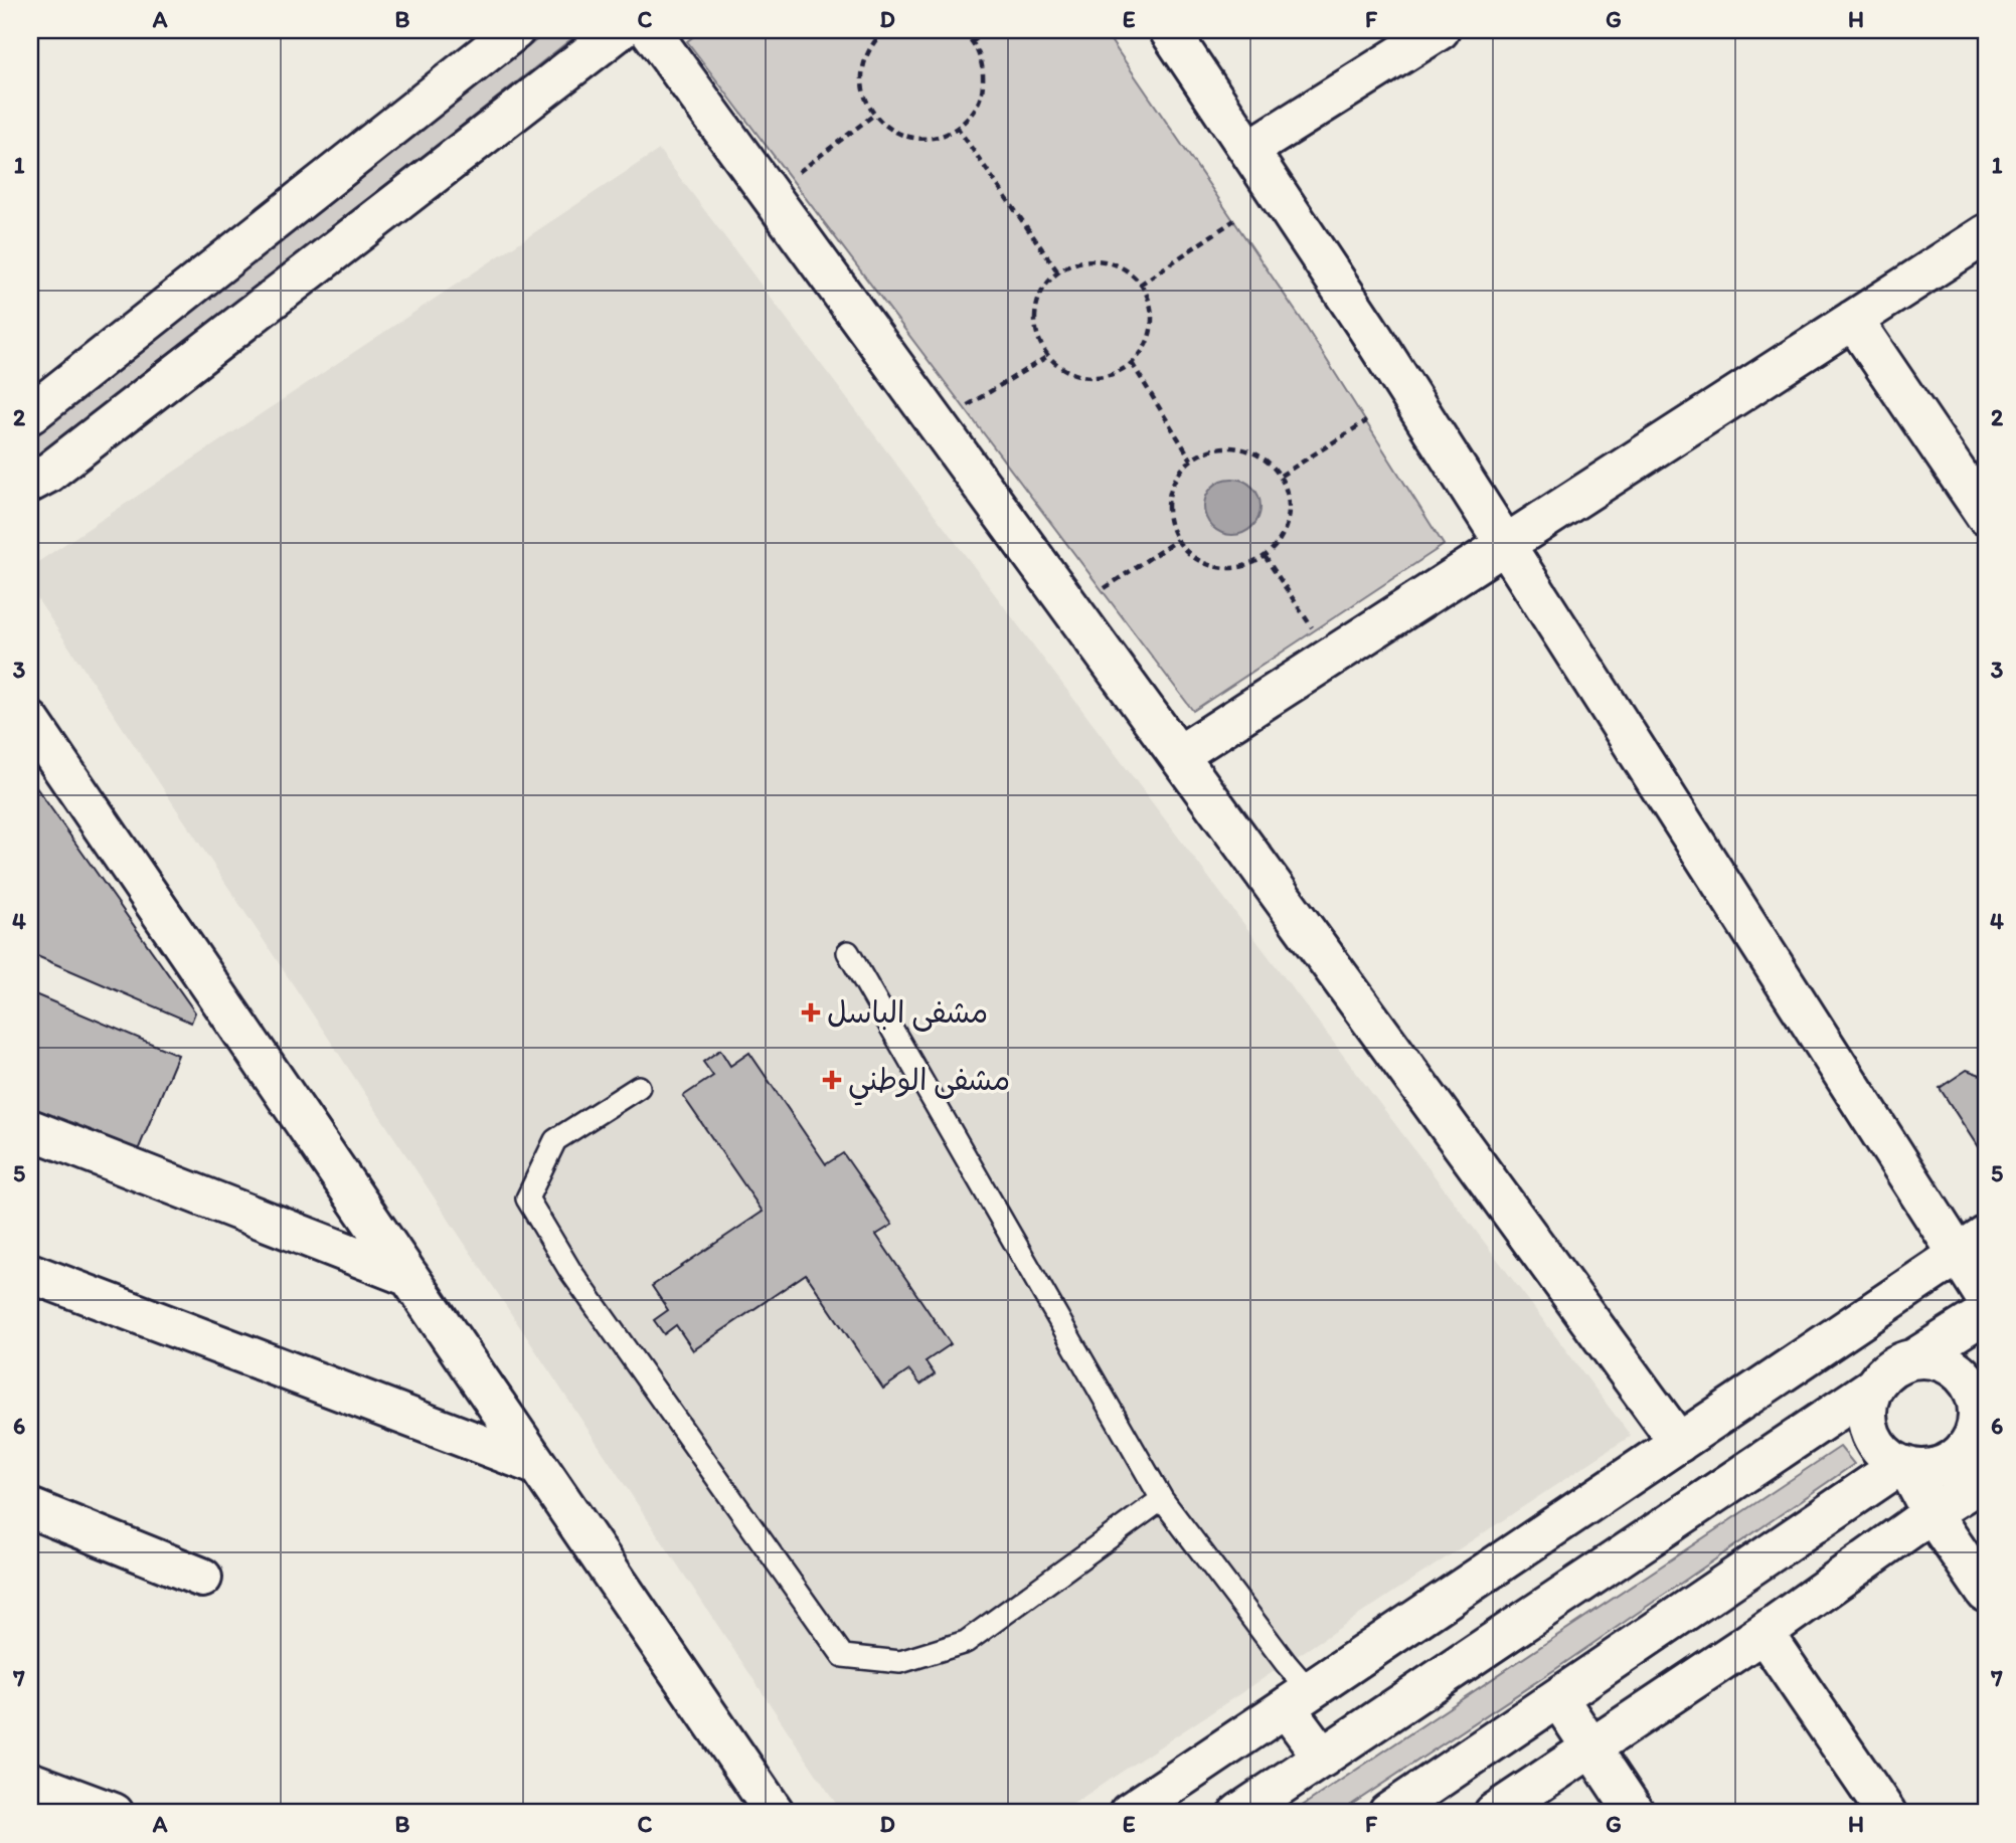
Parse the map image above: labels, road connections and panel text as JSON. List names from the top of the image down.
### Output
{
  "places": {
    "health": ["مشفى الباسل", "مشفى الوطني"]
  },
  "grid": {
    "columns": [
      "A",
      "B",
      "C",
      "D",
      "E",
      "F",
      "G",
      "H"
    ],
    "rows": [
      "1",
      "2",
      "3",
      "4",
      "5",
      "6",
      "7"
    ]
  }
}
